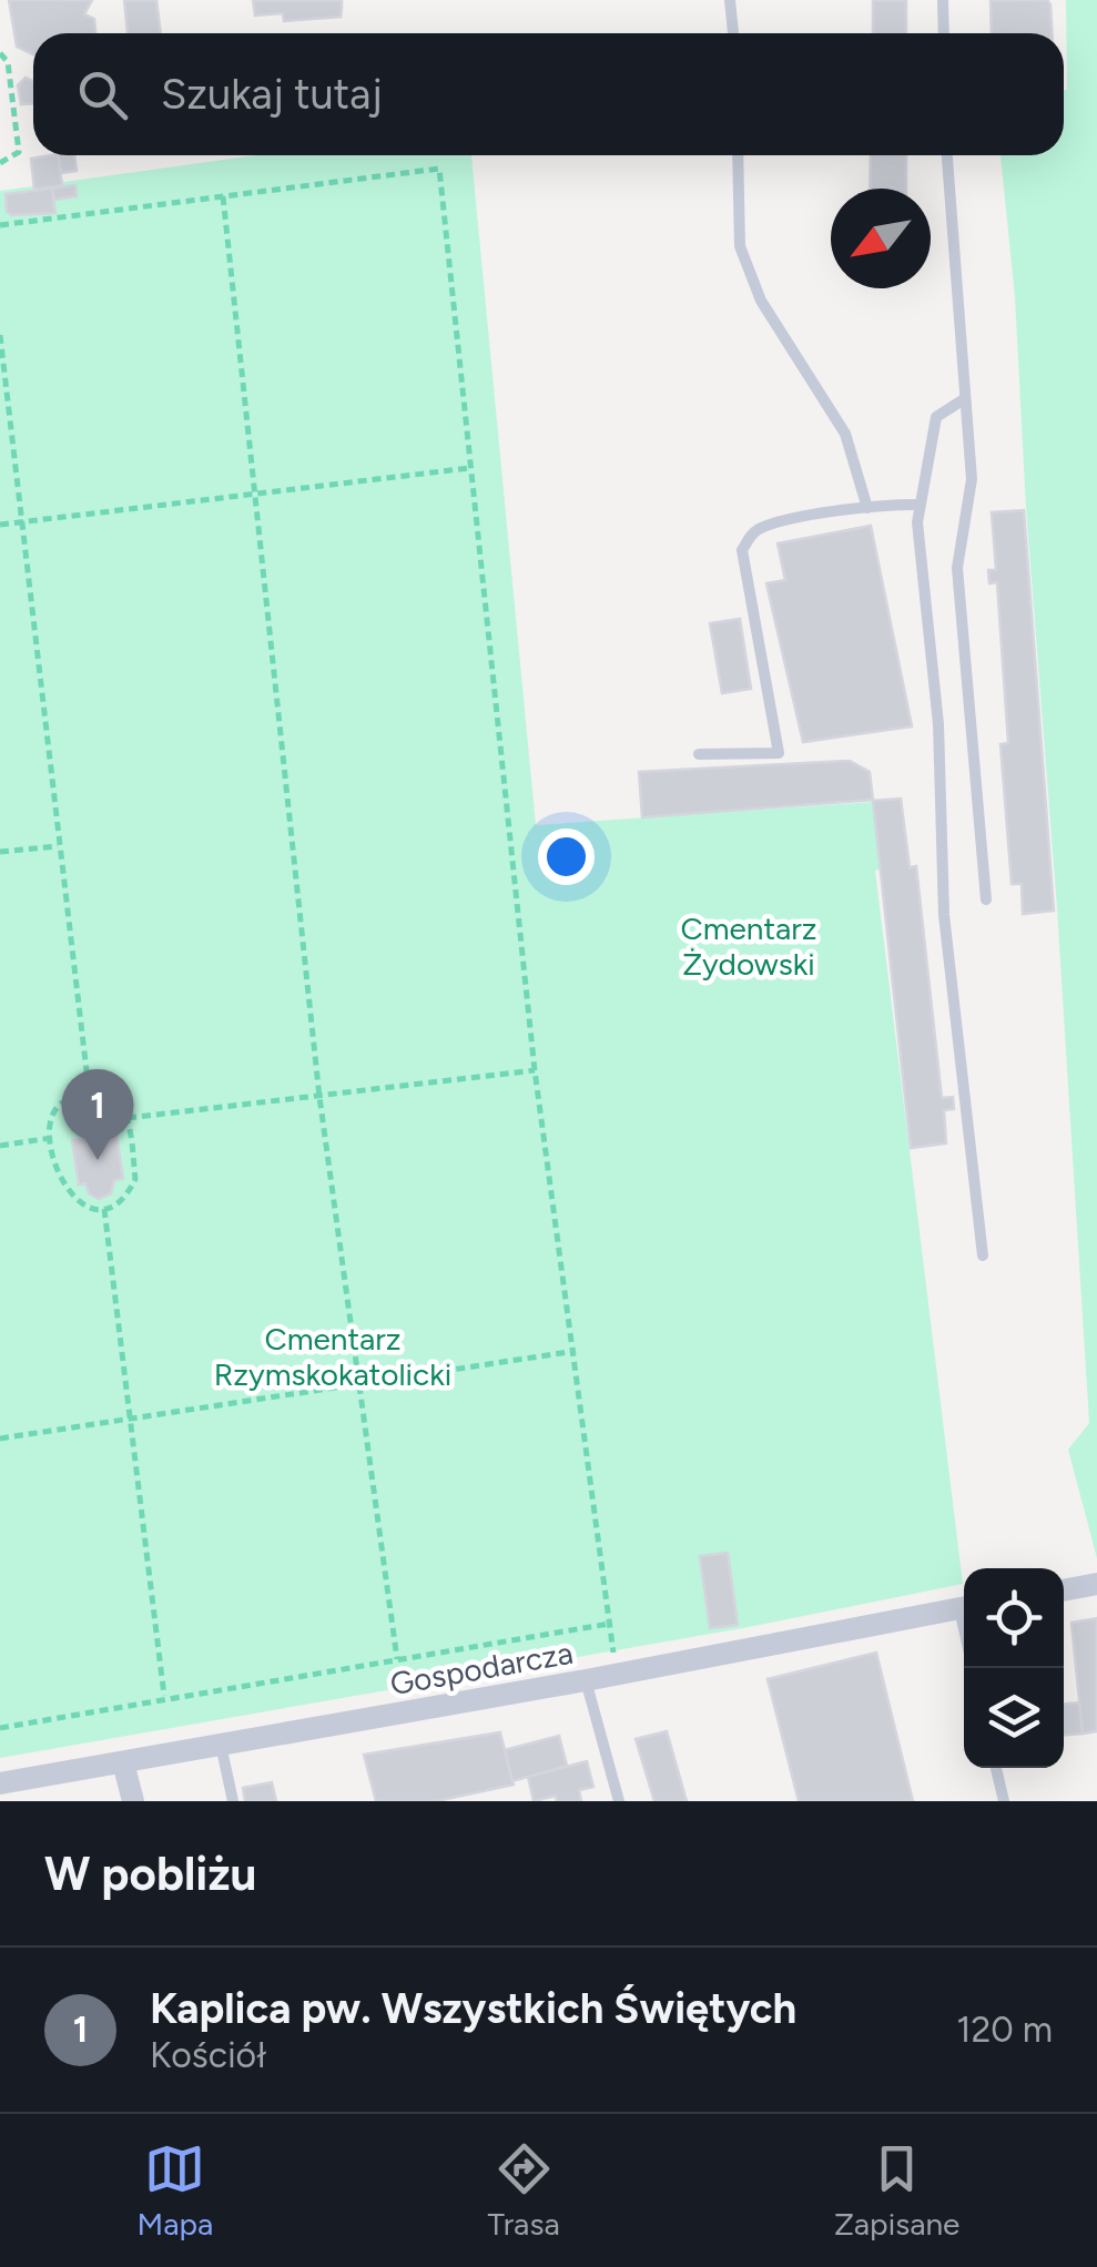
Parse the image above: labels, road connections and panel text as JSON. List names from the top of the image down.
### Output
{
  "streets": {
    "street": ["Gospodarcza"]
  },
  "parks": ["Cmentarz Żydowski", "Cmentarz Rzymskokatolicki"],
  "north": "bottom left",
  "page": {
    "search": "Szukaj tutaj",
    "pins": "1",
    "heading": "W pobliżu",
    "list": [
      {
        "mark": "1",
        "name": "Kaplica pw. Wszystkich Świętych",
        "note": "Kościół",
        "value": "120 m"
      }
    ],
    "nav": ["Mapa", "Trasa", "Zapisane"]
  }
}
